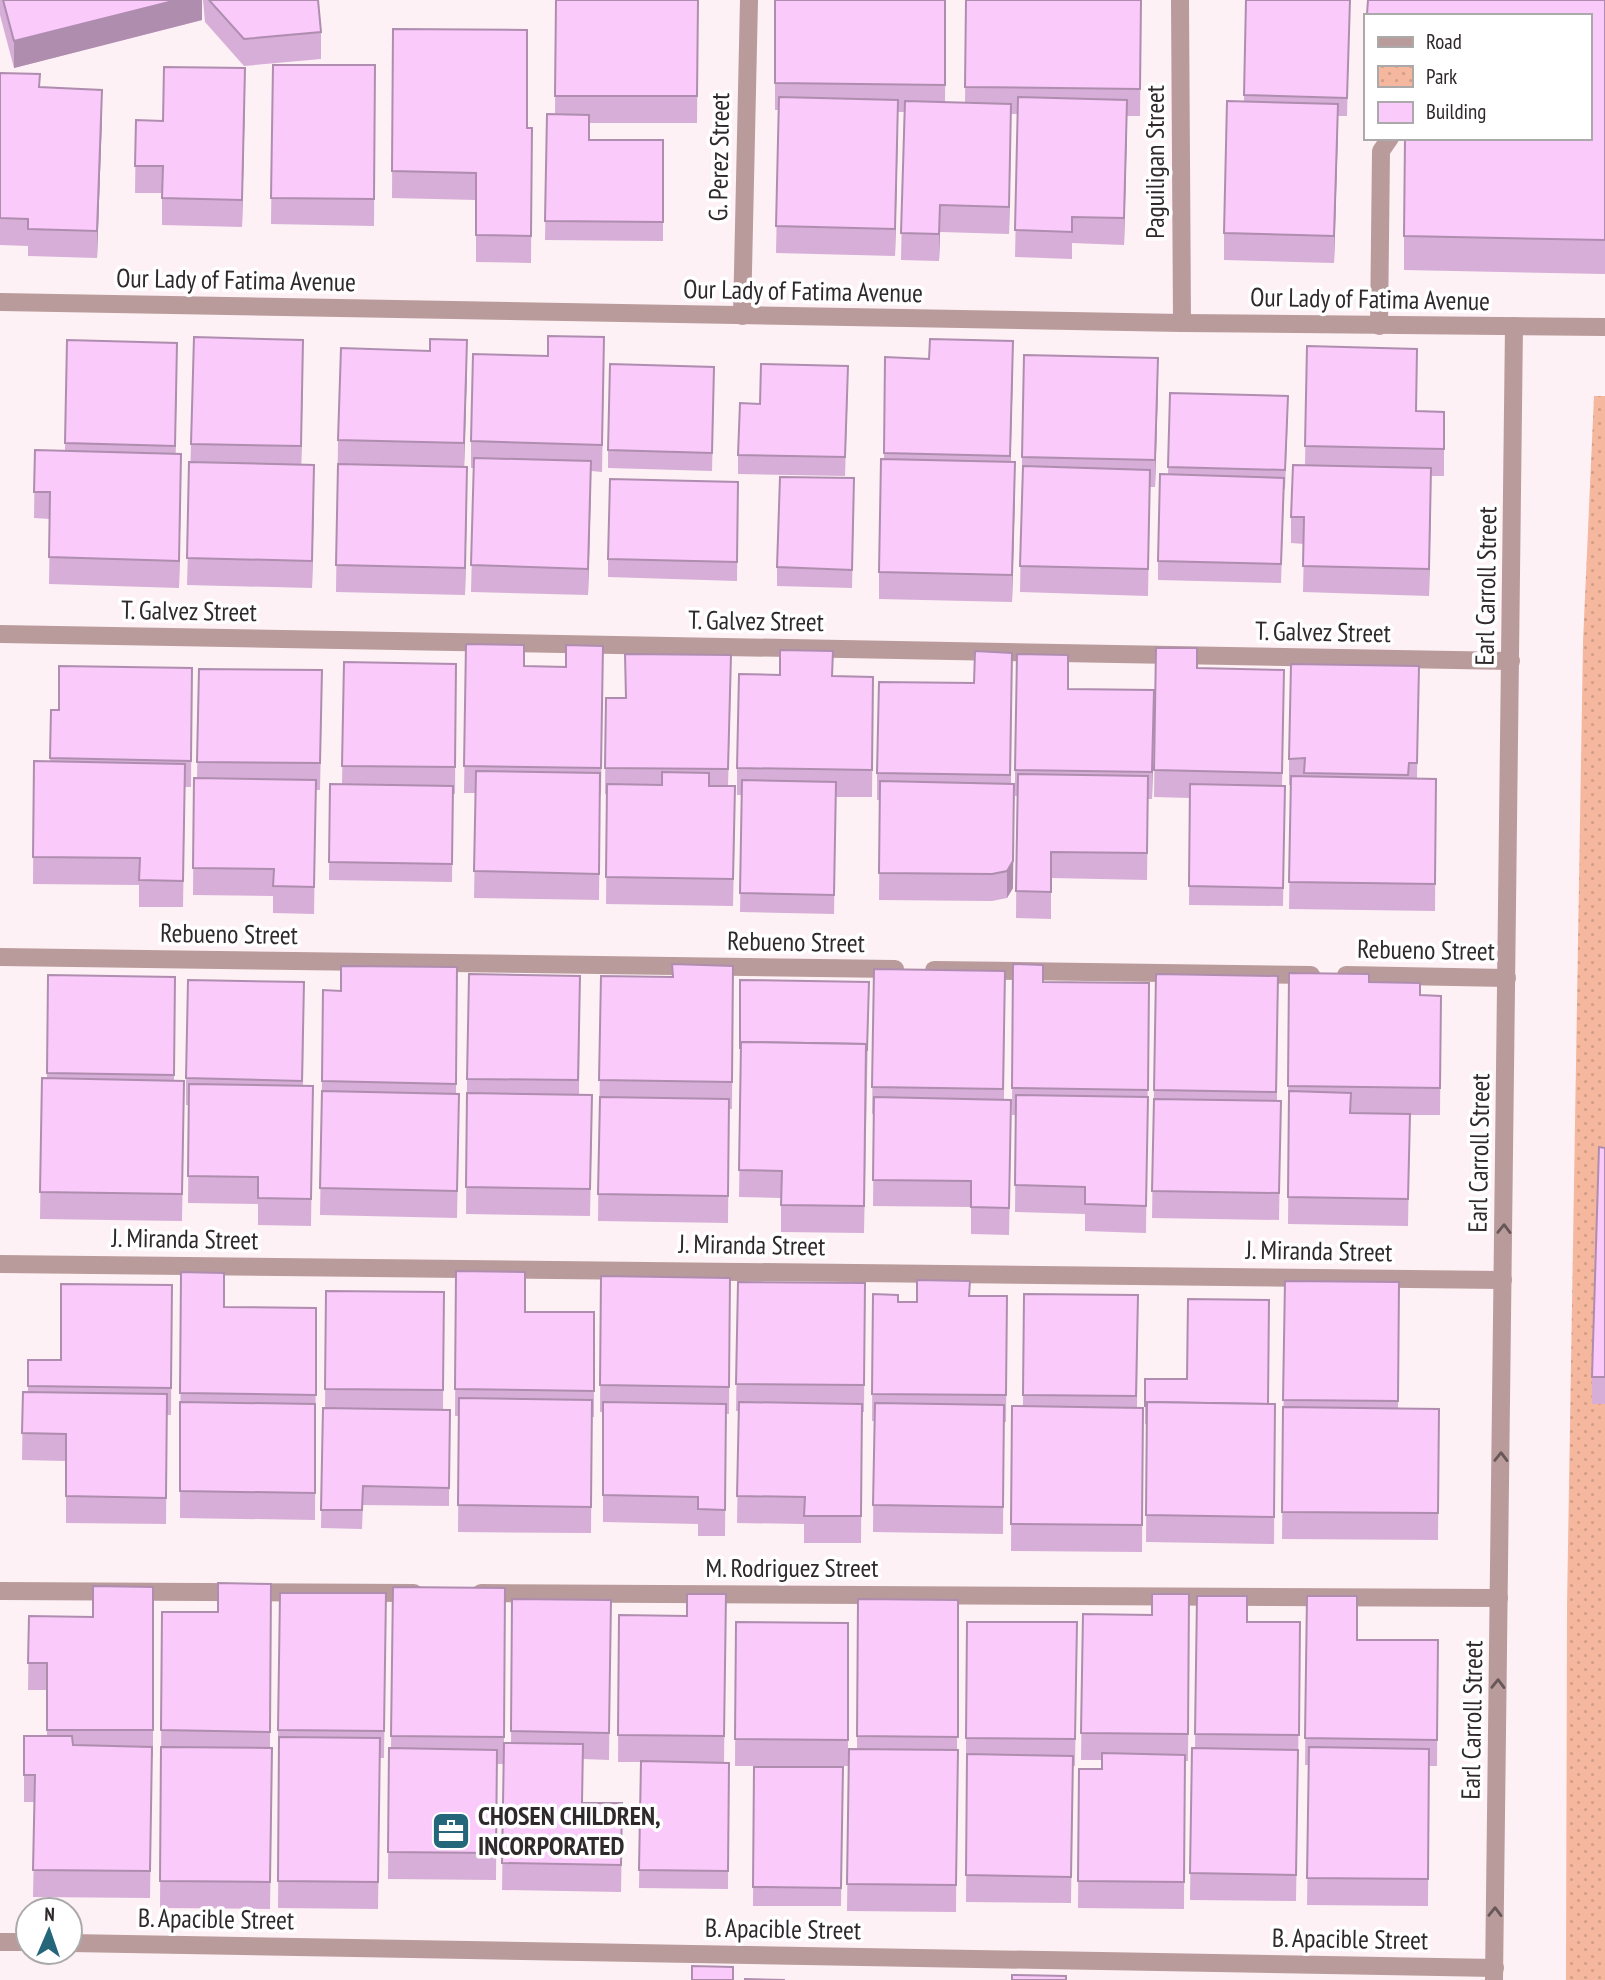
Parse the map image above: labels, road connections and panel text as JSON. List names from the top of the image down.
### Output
{
  "streets": {
    "street": [
      "G. Perez Street",
      "Paguiligan Street",
      "Our Lady of Fatima Avenue",
      "Earl Carroll Street",
      "T. Galvez Street",
      "Rebueno Street",
      "J. Miranda Street",
      "M. Rodriguez Street",
      "B. Apacible Street"
    ]
  },
  "crossings": [
    ["G. Perez Street", "Our Lady of Fatima Avenue"],
    ["Paguiligan Street", "Our Lady of Fatima Avenue"],
    ["Our Lady of Fatima Avenue", "Earl Carroll Street"],
    ["Earl Carroll Street", "T. Galvez Street"],
    ["Earl Carroll Street", "Rebueno Street"],
    ["Earl Carroll Street", "J. Miranda Street"],
    ["Earl Carroll Street", "M. Rodriguez Street"],
    ["Earl Carroll Street", "B. Apacible Street"]
  ],
  "one_way": ["Earl Carroll Street"],
  "places": {
    "office": ["CHOSEN CHILDREN, INCORPORATED"]
  },
  "legend": ["Road", "Park", "Building"],
  "north": "top"
}
